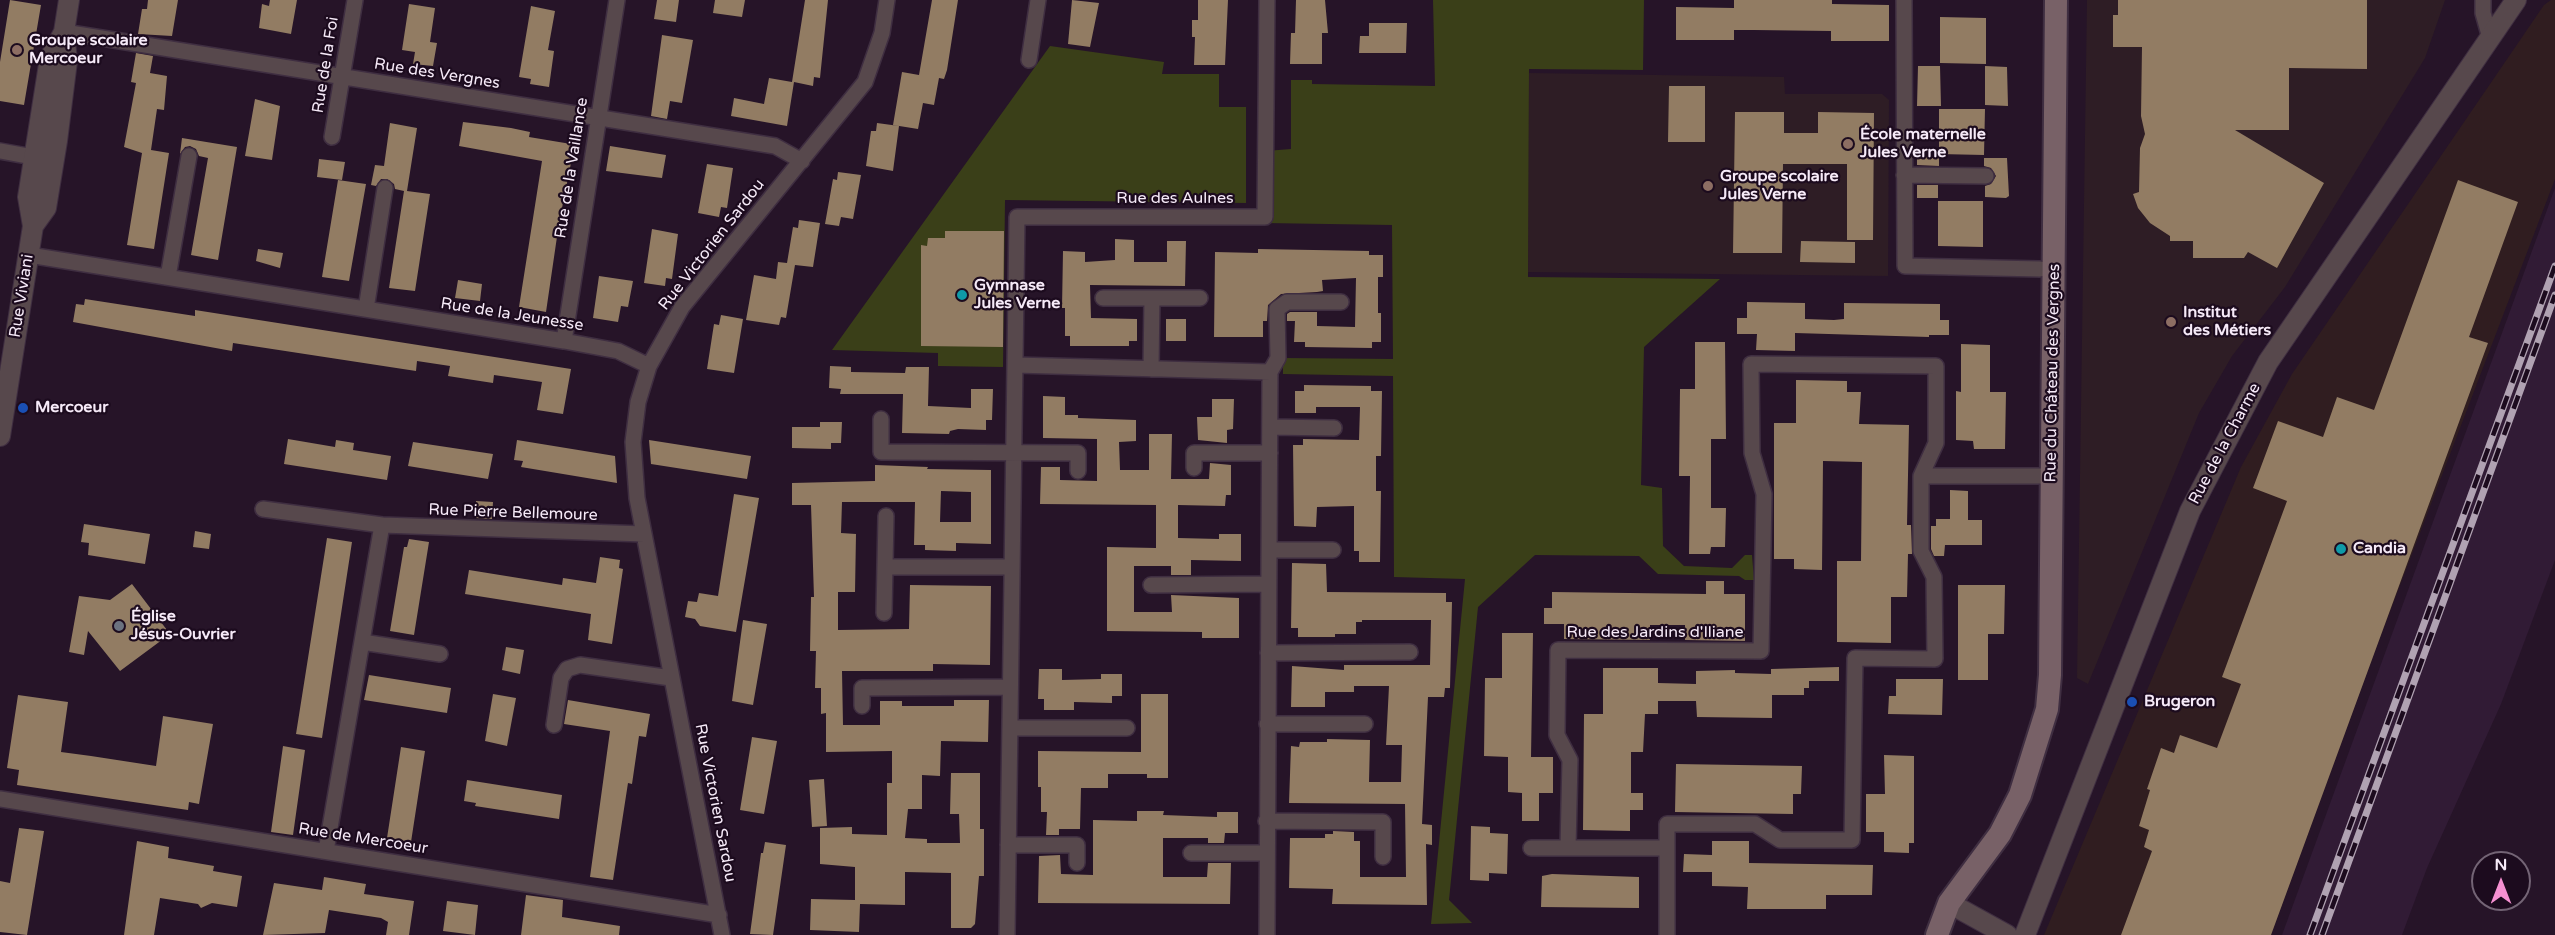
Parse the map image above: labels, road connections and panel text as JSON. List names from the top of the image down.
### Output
{
  "streets": {
    "main road": ["Rue du Château des Vergnes"],
    "street": [
      "Rue de la Foi",
      "Rue des Vergnes",
      "Rue de la Vaillance",
      "Rue des Aulnes",
      "Rue Victorien Sardou",
      "Rue Viviani",
      "Rue de la Jeunesse",
      "Rue de la Charme",
      "Rue Pierre Bellemoure",
      "Rue des Jardins d'Iliane",
      "Rue de Mercoeur"
    ]
  },
  "crossings": [
    ["Rue de la Foi", "Rue des Vergnes"],
    ["Rue des Vergnes", "Rue de la Vaillance"],
    ["Rue des Vergnes", "Rue Victorien Sardou"],
    ["Rue des Vergnes", "Rue Viviani"],
    ["Rue de la Vaillance", "Rue de la Jeunesse"],
    ["Rue Victorien Sardou", "Rue de la Jeunesse"],
    ["Rue Victorien Sardou", "Rue Pierre Bellemoure"],
    ["Rue Victorien Sardou", "Rue de Mercoeur"],
    ["Rue Viviani", "Rue de la Jeunesse"]
  ],
  "places": [
    "Groupe scolaire Mercoeur",
    "École maternelle Jules Verne",
    "Groupe scolaire Jules Verne",
    "Gymnase Jules Verne",
    "Institut des Métiers",
    "Mercoeur",
    "Candia",
    "Église Jésus-Ouvrier",
    "Brugeron"
  ],
  "north": "top"
}
